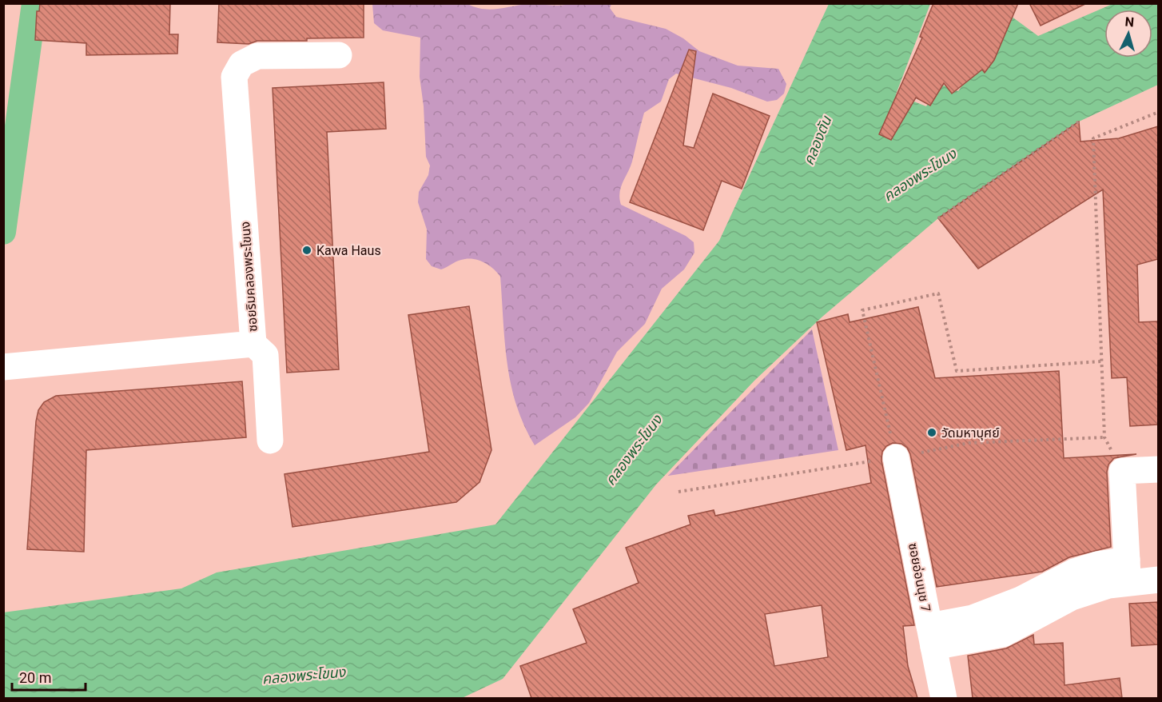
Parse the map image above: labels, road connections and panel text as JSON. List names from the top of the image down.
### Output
{
  "streets": {
    "street": ["ซอยริมคลองพระโขนง", "ซอยอ่อนนุช 7"]
  },
  "water": ["คลองตัน", "คลองพระโขนง"],
  "places": ["Kawa Haus", "วัดมหาบุศย์"],
  "scale_bar": "20 m",
  "north": "top"
}
